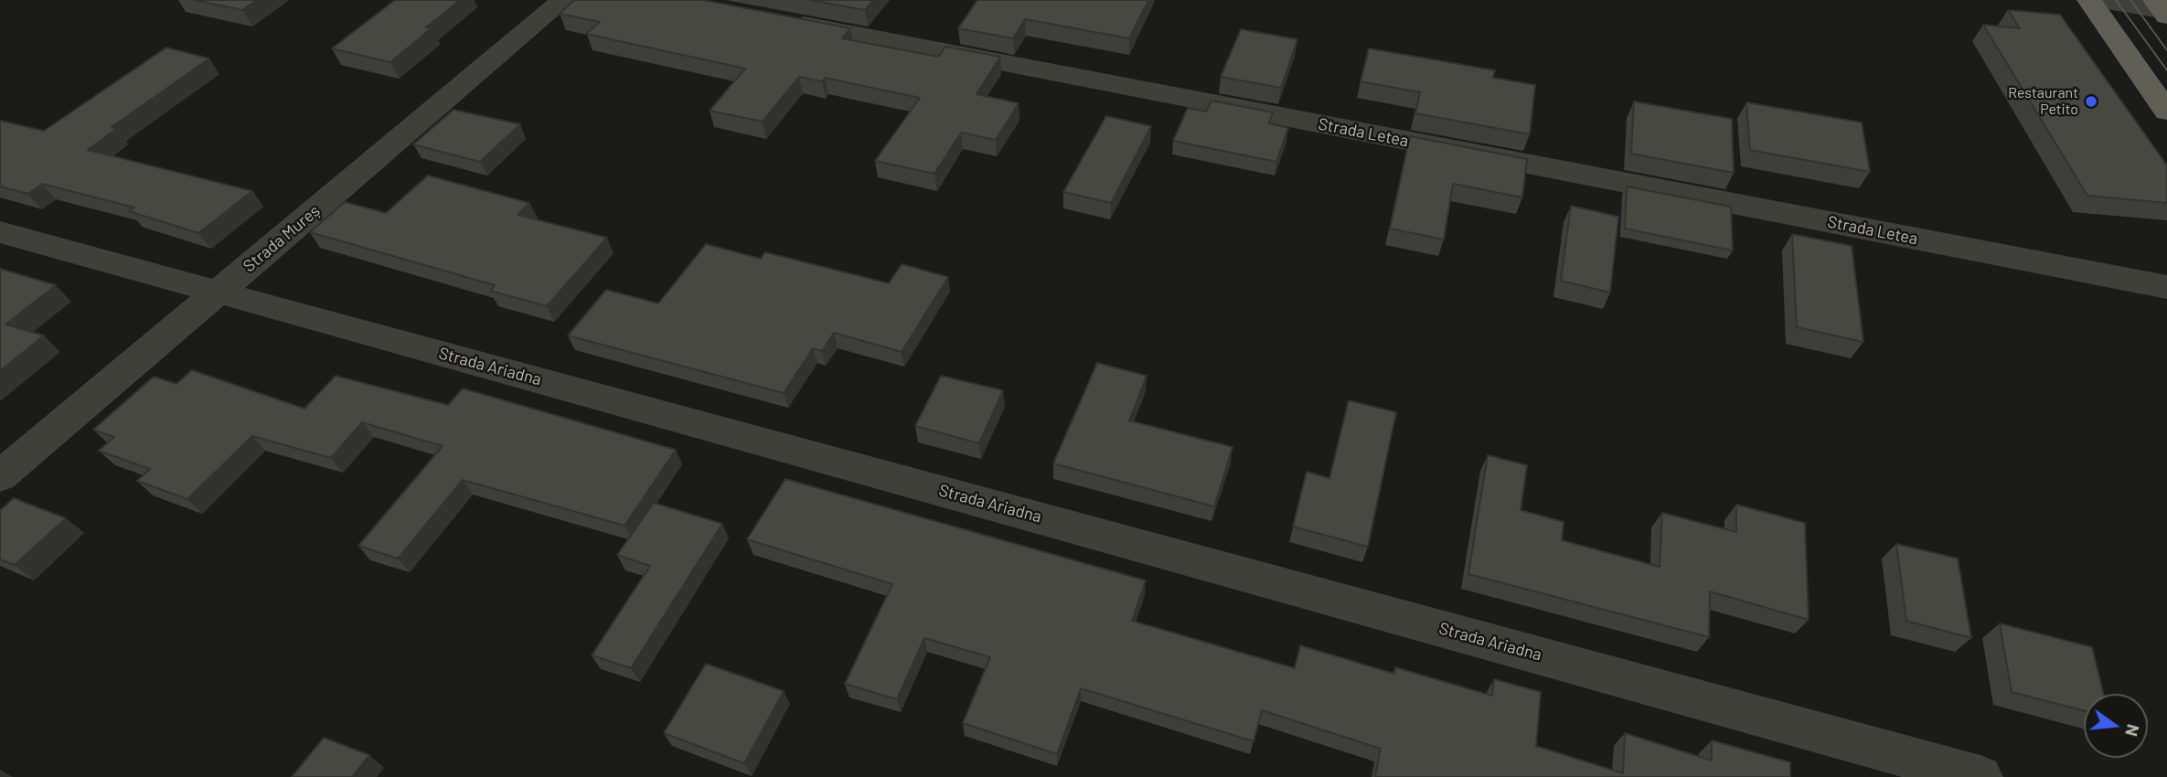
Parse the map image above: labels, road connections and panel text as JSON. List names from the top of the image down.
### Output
{
  "streets": {
    "street": ["Strada Letea", "Strada Mureș", "Strada Ariadna"]
  },
  "crossings": [
    ["Strada Mureș", "Strada Ariadna"]
  ],
  "places": ["Restaurant Petito"],
  "north": "right"
}
